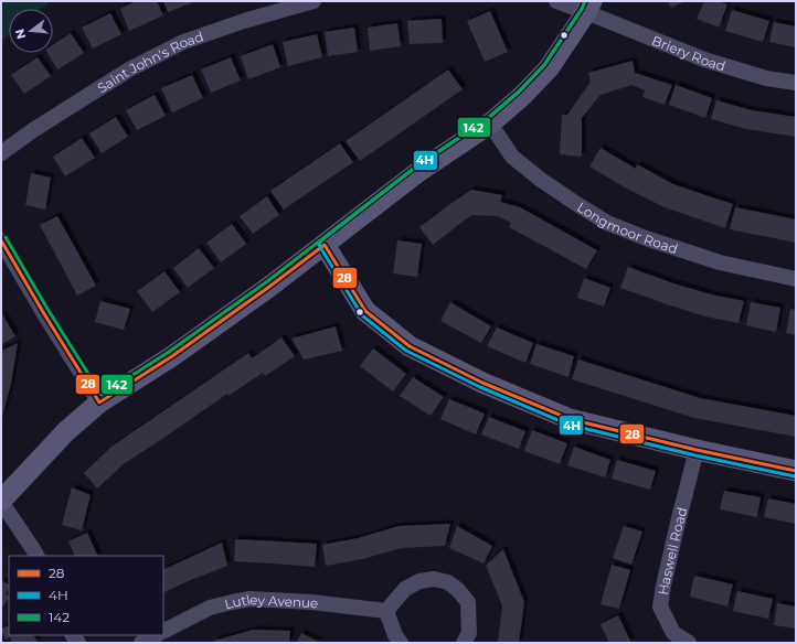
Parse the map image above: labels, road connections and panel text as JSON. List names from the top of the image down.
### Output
{
  "streets": {
    "street": [
      "Briery Road",
      "Saint John's Road",
      "Longmoor Road",
      "Haswell Road",
      "Lutley Avenue"
    ]
  },
  "lines": ["transit line 4H", "transit line 142", "transit line 28"],
  "legend": ["28", "4H", "142"],
  "north": "left"
}
